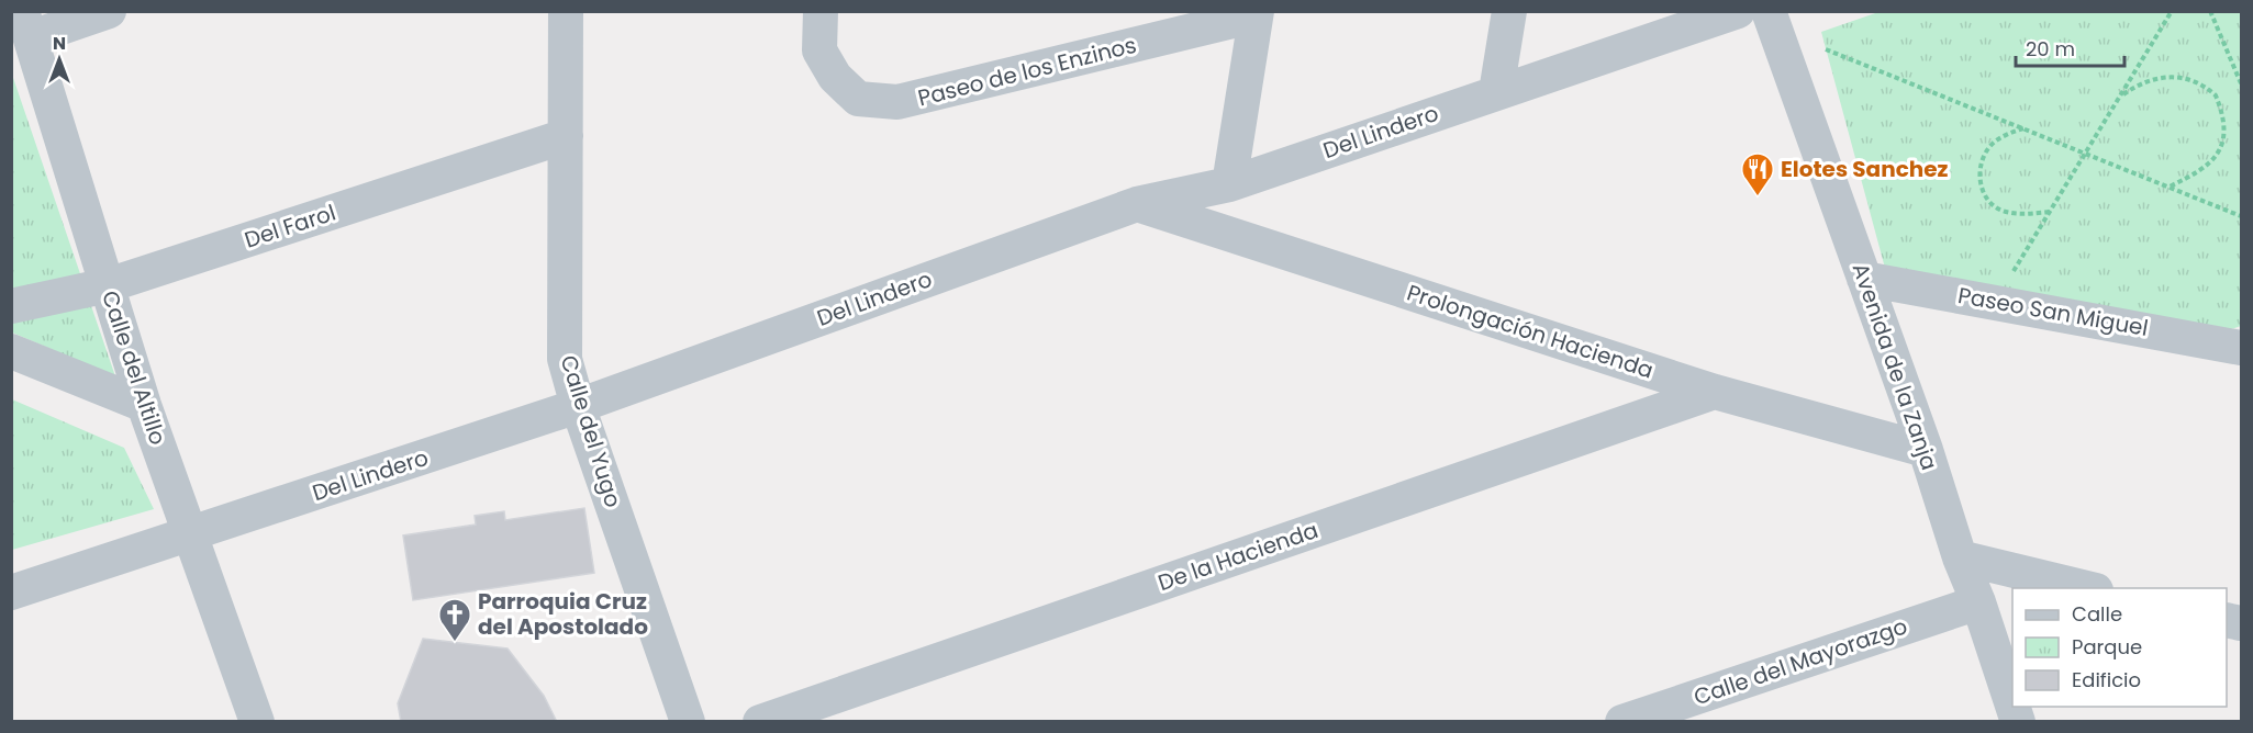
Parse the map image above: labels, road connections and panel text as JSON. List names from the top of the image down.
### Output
{
  "streets": {
    "street": [
      "Paseo de los Enzinos",
      "Del Lindero",
      "Del Farol",
      "Paseo San Miguel",
      "Prolongación Hacienda",
      "Avenida de la Zanja",
      "Calle del Altillo",
      "Calle del Yugo",
      "De la Hacienda",
      "Calle del Mayorazgo"
    ]
  },
  "crossings": [
    ["Del Lindero", "Prolongación Hacienda"],
    ["Del Lindero", "Calle del Altillo"],
    ["Del Lindero", "Calle del Yugo"],
    ["Del Farol", "Calle del Altillo"],
    ["Del Farol", "Calle del Yugo"],
    ["Paseo San Miguel", "Avenida de la Zanja"],
    ["Prolongación Hacienda", "Avenida de la Zanja"],
    ["Prolongación Hacienda", "De la Hacienda"],
    ["Avenida de la Zanja", "Calle del Mayorazgo"]
  ],
  "places": {
    "restaurant": ["Elotes Sanchez"],
    "church": ["Parroquia Cruz del Apostolado"]
  },
  "legend": ["Calle", "Parque", "Edificio"],
  "scale_bar": "20 m",
  "north": "top"
}
